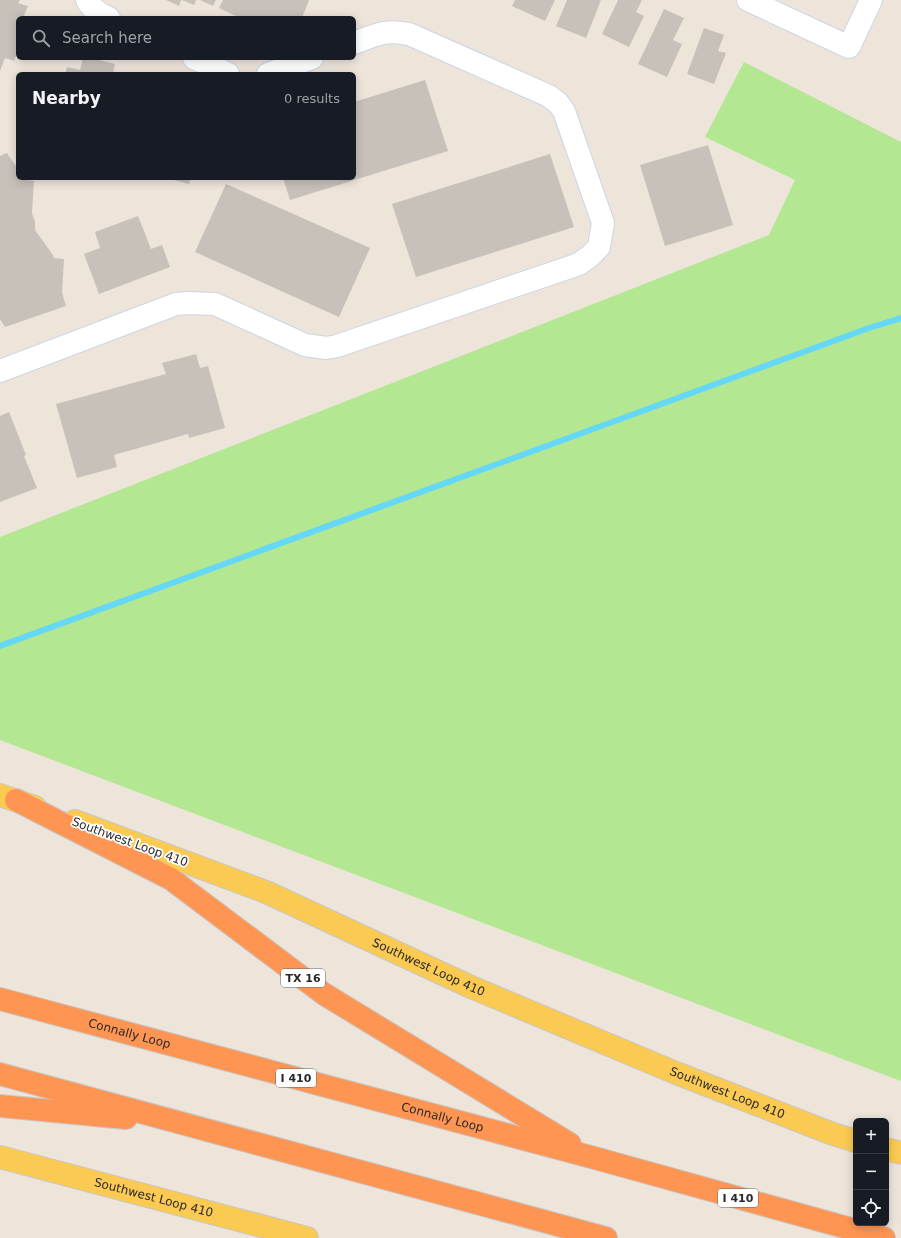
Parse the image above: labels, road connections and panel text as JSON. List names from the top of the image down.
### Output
{
  "streets": {
    "highway": ["TX 16", "Connally Loop", "I 410"],
    "main road": ["Southwest Loop 410"]
  },
  "crossings": [
    ["Southwest Loop 410", "TX 16"],
    ["TX 16", "Connally Loop"]
  ],
  "page": {
    "search": "Search here",
    "heading": ["Nearby", "0 results"],
    "map_buttons": ["+", "−"]
  }
}
